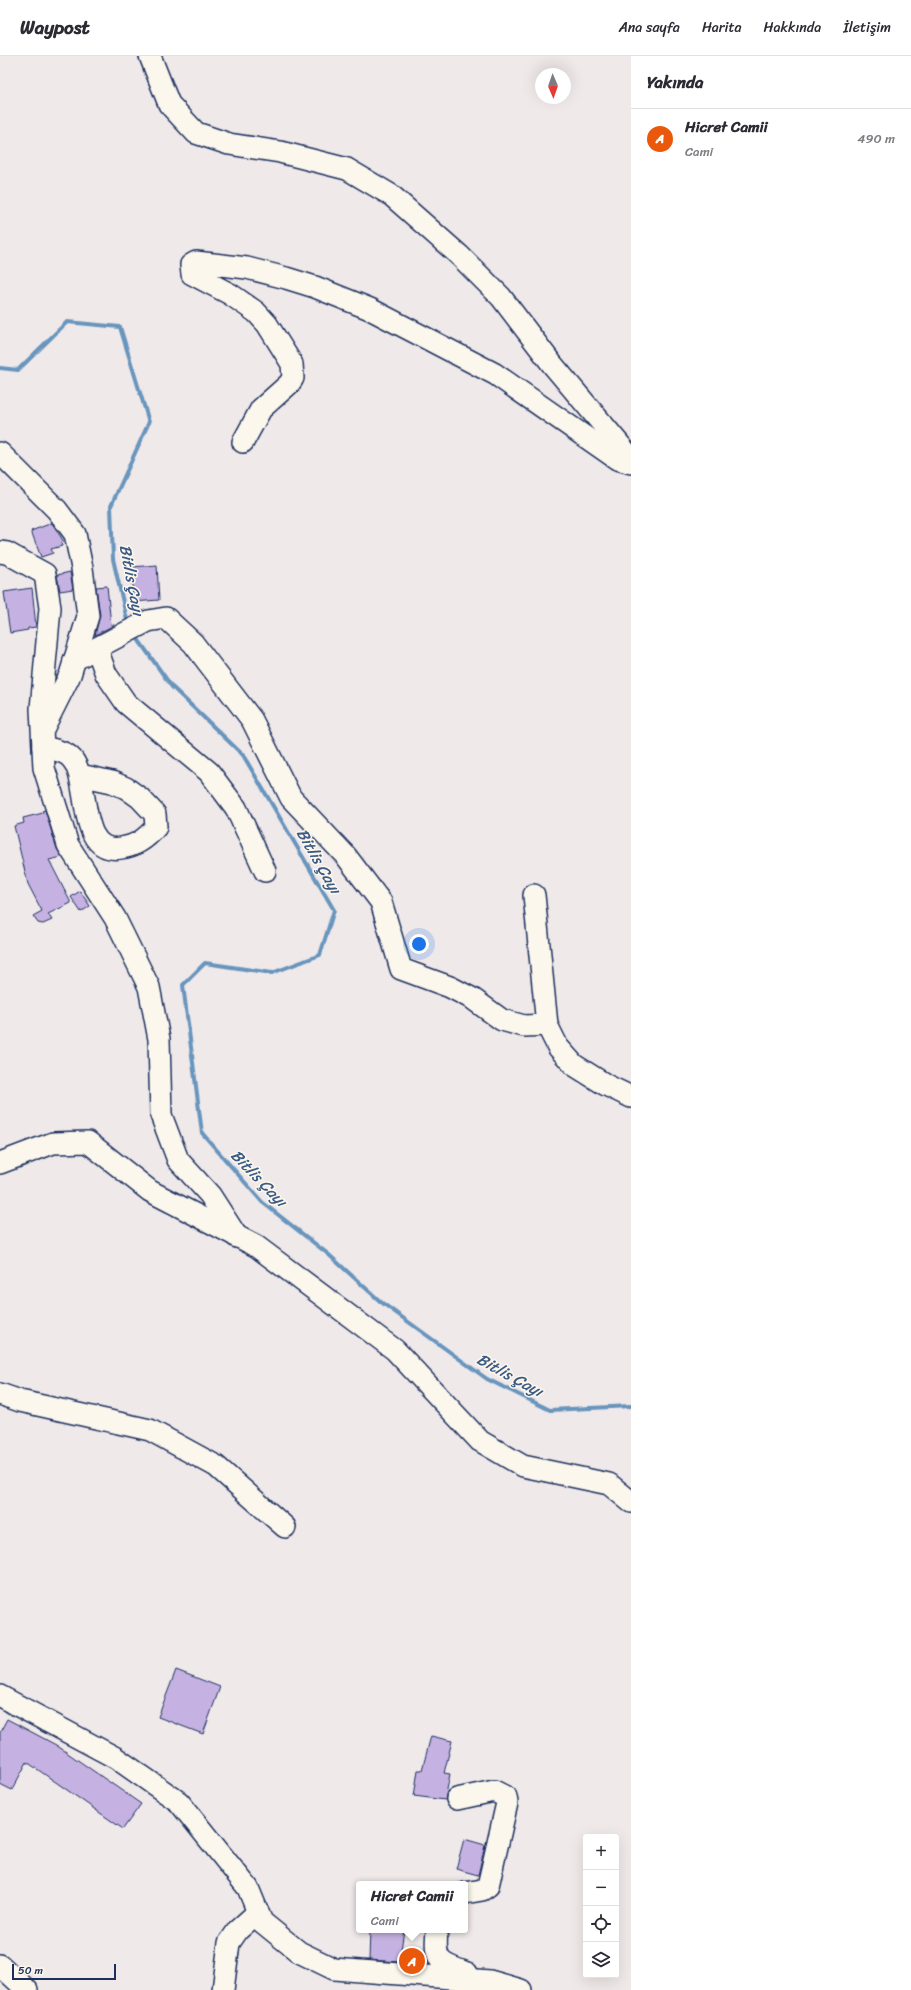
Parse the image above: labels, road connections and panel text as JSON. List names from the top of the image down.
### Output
{
  "water": ["Bitlis Çayı"],
  "scale_bar": "50 m",
  "north": "bottom",
  "page": {
    "header": "Waypost",
    "nav": [
      "Ana sayfa",
      "Harita",
      "Hakkında",
      "İletişim"
    ],
    "heading": "Yakında",
    "list": [
      {
        "mark": "A",
        "name": "Hicret Camii",
        "note": "Cami",
        "value": "490 m"
      }
    ],
    "map_buttons": ["+", "−"],
    "popup": ["Hicret Camii", "Cami"],
    "pins": "A",
    "scale": "50 m"
  }
}
